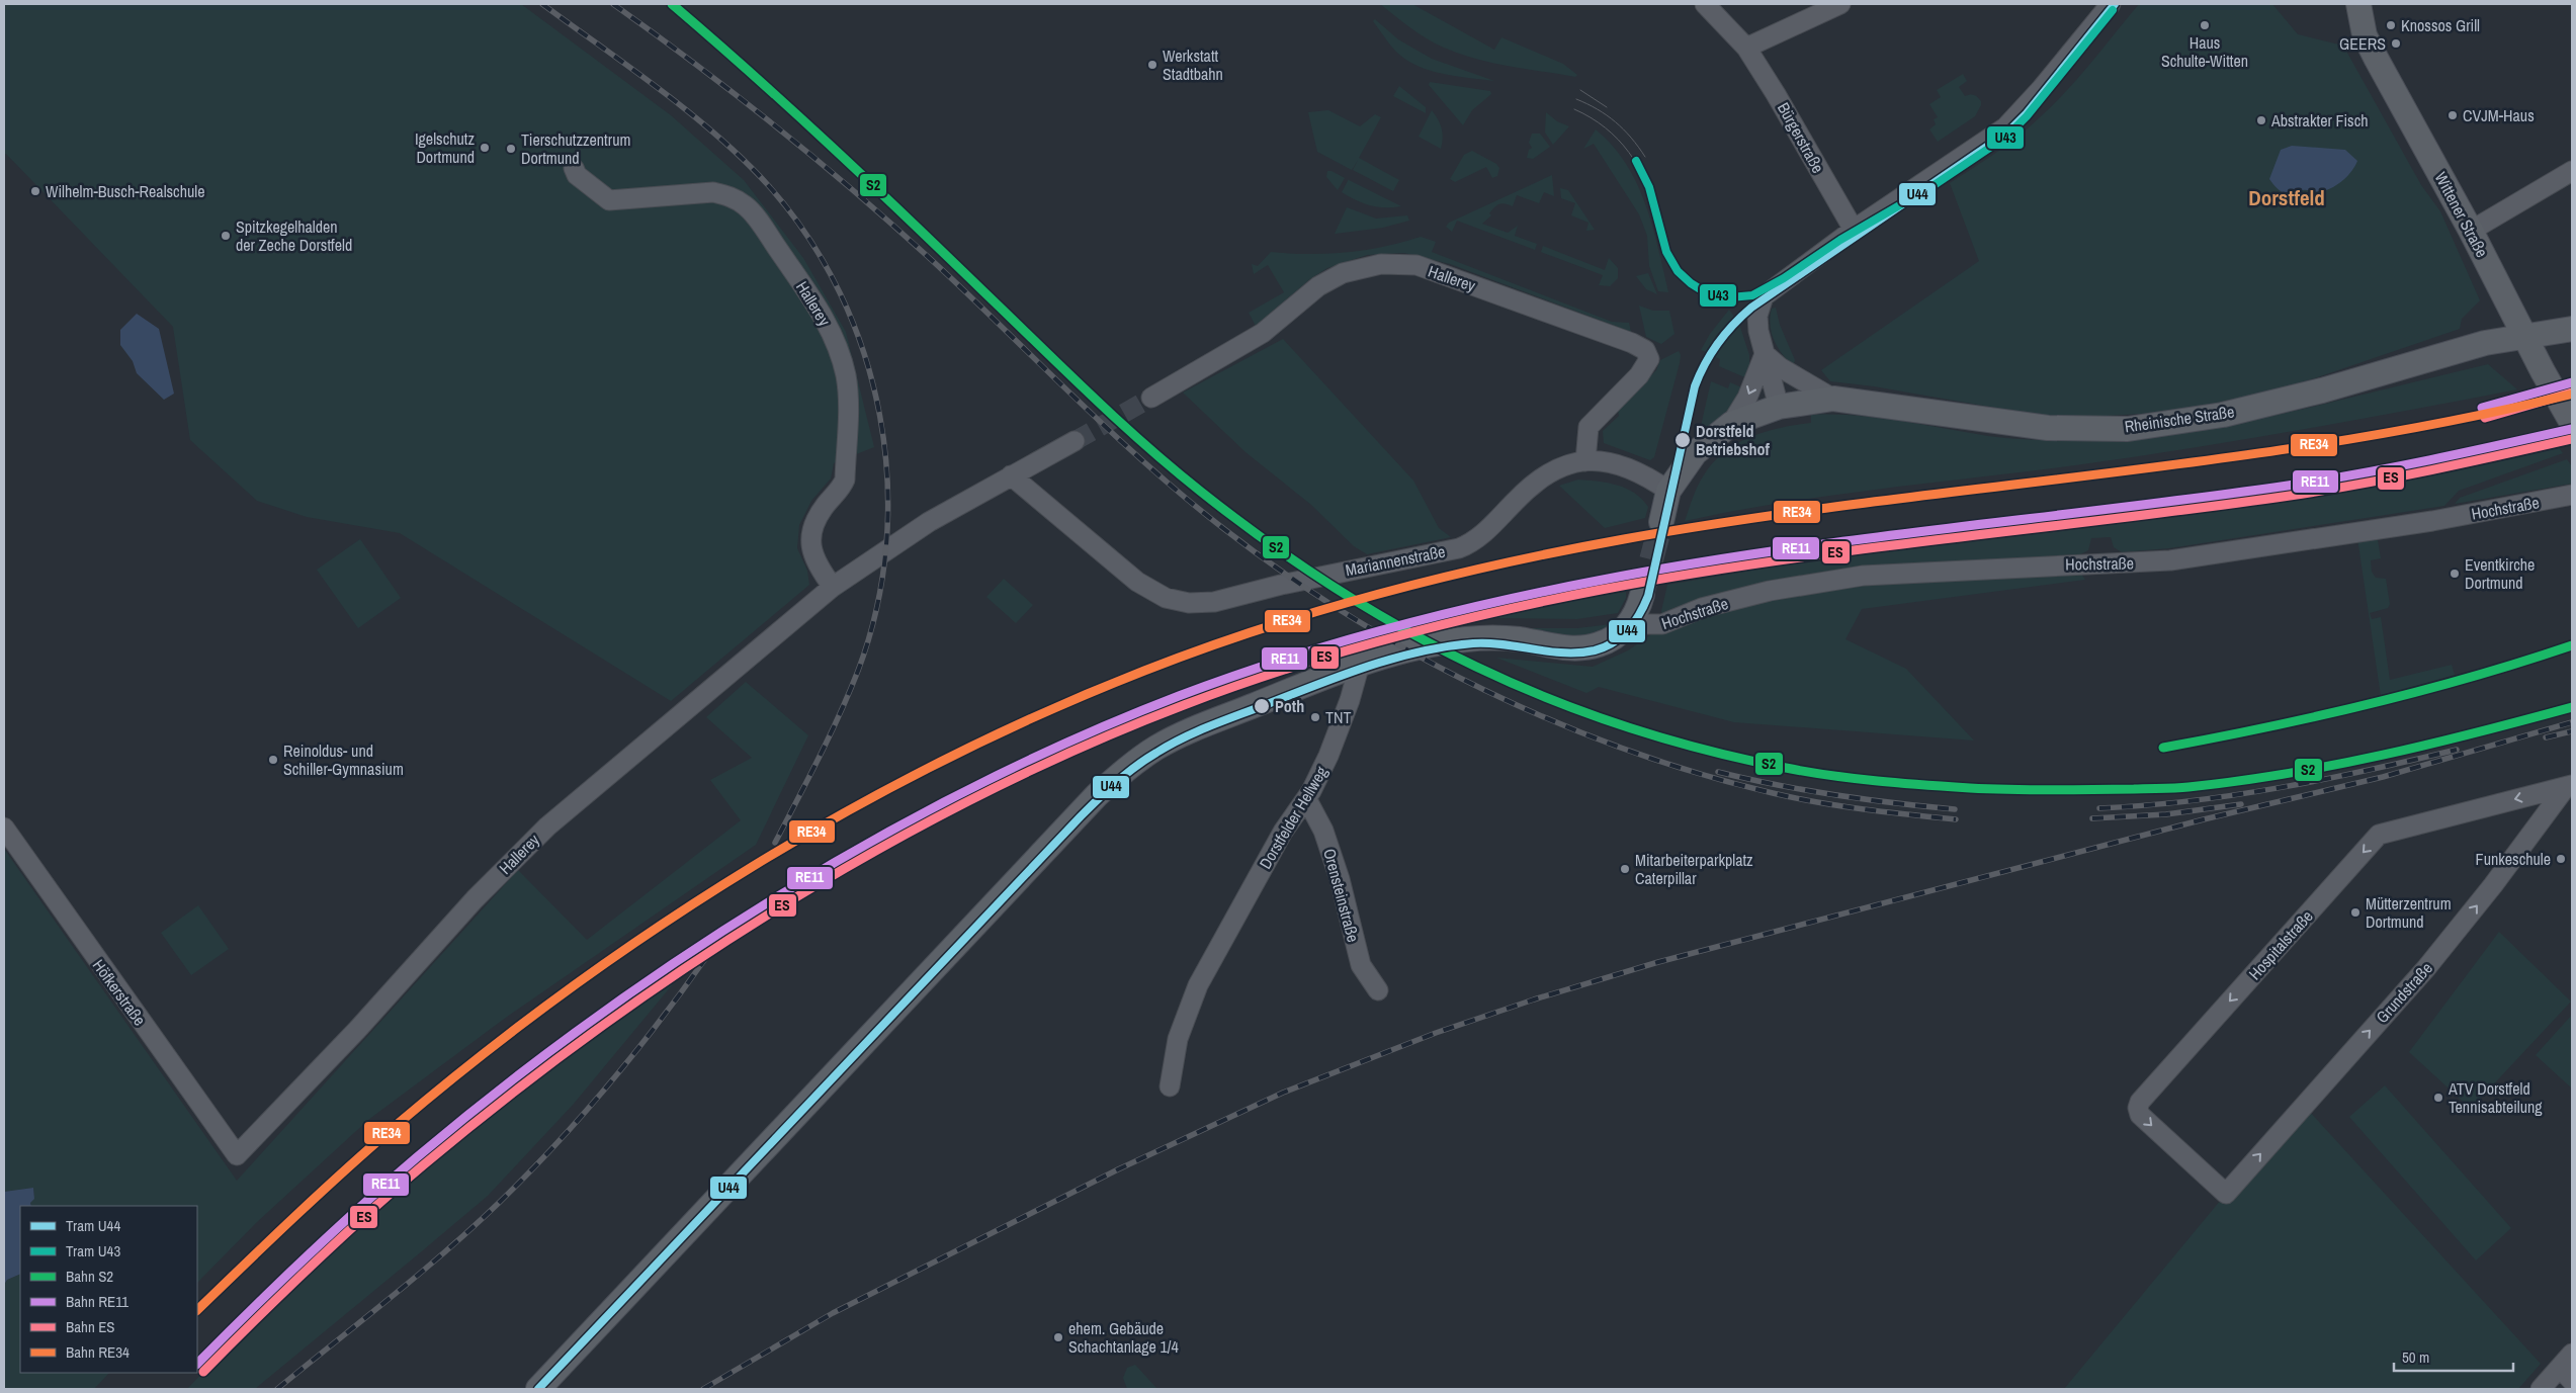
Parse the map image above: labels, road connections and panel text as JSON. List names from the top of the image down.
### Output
{
  "streets": {
    "main road": ["Wittener Straße", "Rheinische Straße"],
    "street": [
      "Bürgerstraße",
      "Hallerey",
      "Hochstraße",
      "Mariannenstraße",
      "Dorstfelder Hellweg",
      "Orensteinstraße",
      "Hospitalstraße",
      "Höfkerstraße",
      "Grundstraße"
    ]
  },
  "crossings": [
    ["Wittener Straße", "Rheinische Straße"],
    ["Hallerey", "Mariannenstraße"],
    ["Hallerey", "Höfkerstraße"],
    ["Dorstfelder Hellweg", "Orensteinstraße"],
    ["Hospitalstraße", "Grundstraße"]
  ],
  "one_way": ["Grundstraße"],
  "districts": ["Dorstfeld"],
  "places": [
    "Haus Schulte-Witten",
    "Knossos Grill",
    "GEERS",
    "Werkstatt Stadtbahn",
    "CVJM-Haus",
    "Abstrakter Fisch",
    "Igelschutz Dortmund",
    "Tierschutzzentrum Dortmund",
    "Wilhelm-Busch-Realschule",
    "Spitzkegelhalden der Zeche Dorstfeld",
    "Dorstfeld Betriebshof",
    "Eventkirche Dortmund",
    "Poth",
    "TNT",
    "Reinoldus- und Schiller-Gymnasium",
    "Funkeschule",
    "Mitarbeiterparkplatz Caterpillar",
    "Mütterzentrum Dortmund",
    "ATV Dorstfeld Tennisabteilung",
    "ehem. Gebäude Schachtanlage 1/4"
  ],
  "lines": [
    "tram line U44",
    "rail line S2",
    "tram line U43",
    "rail line RE11",
    "rail line ES",
    "rail line RE34"
  ],
  "legend": [
    "Tram U44",
    "Tram U43",
    "Bahn S2",
    "Bahn RE11",
    "Bahn ES",
    "Bahn RE34"
  ],
  "scale_bar": "50 m"
}
